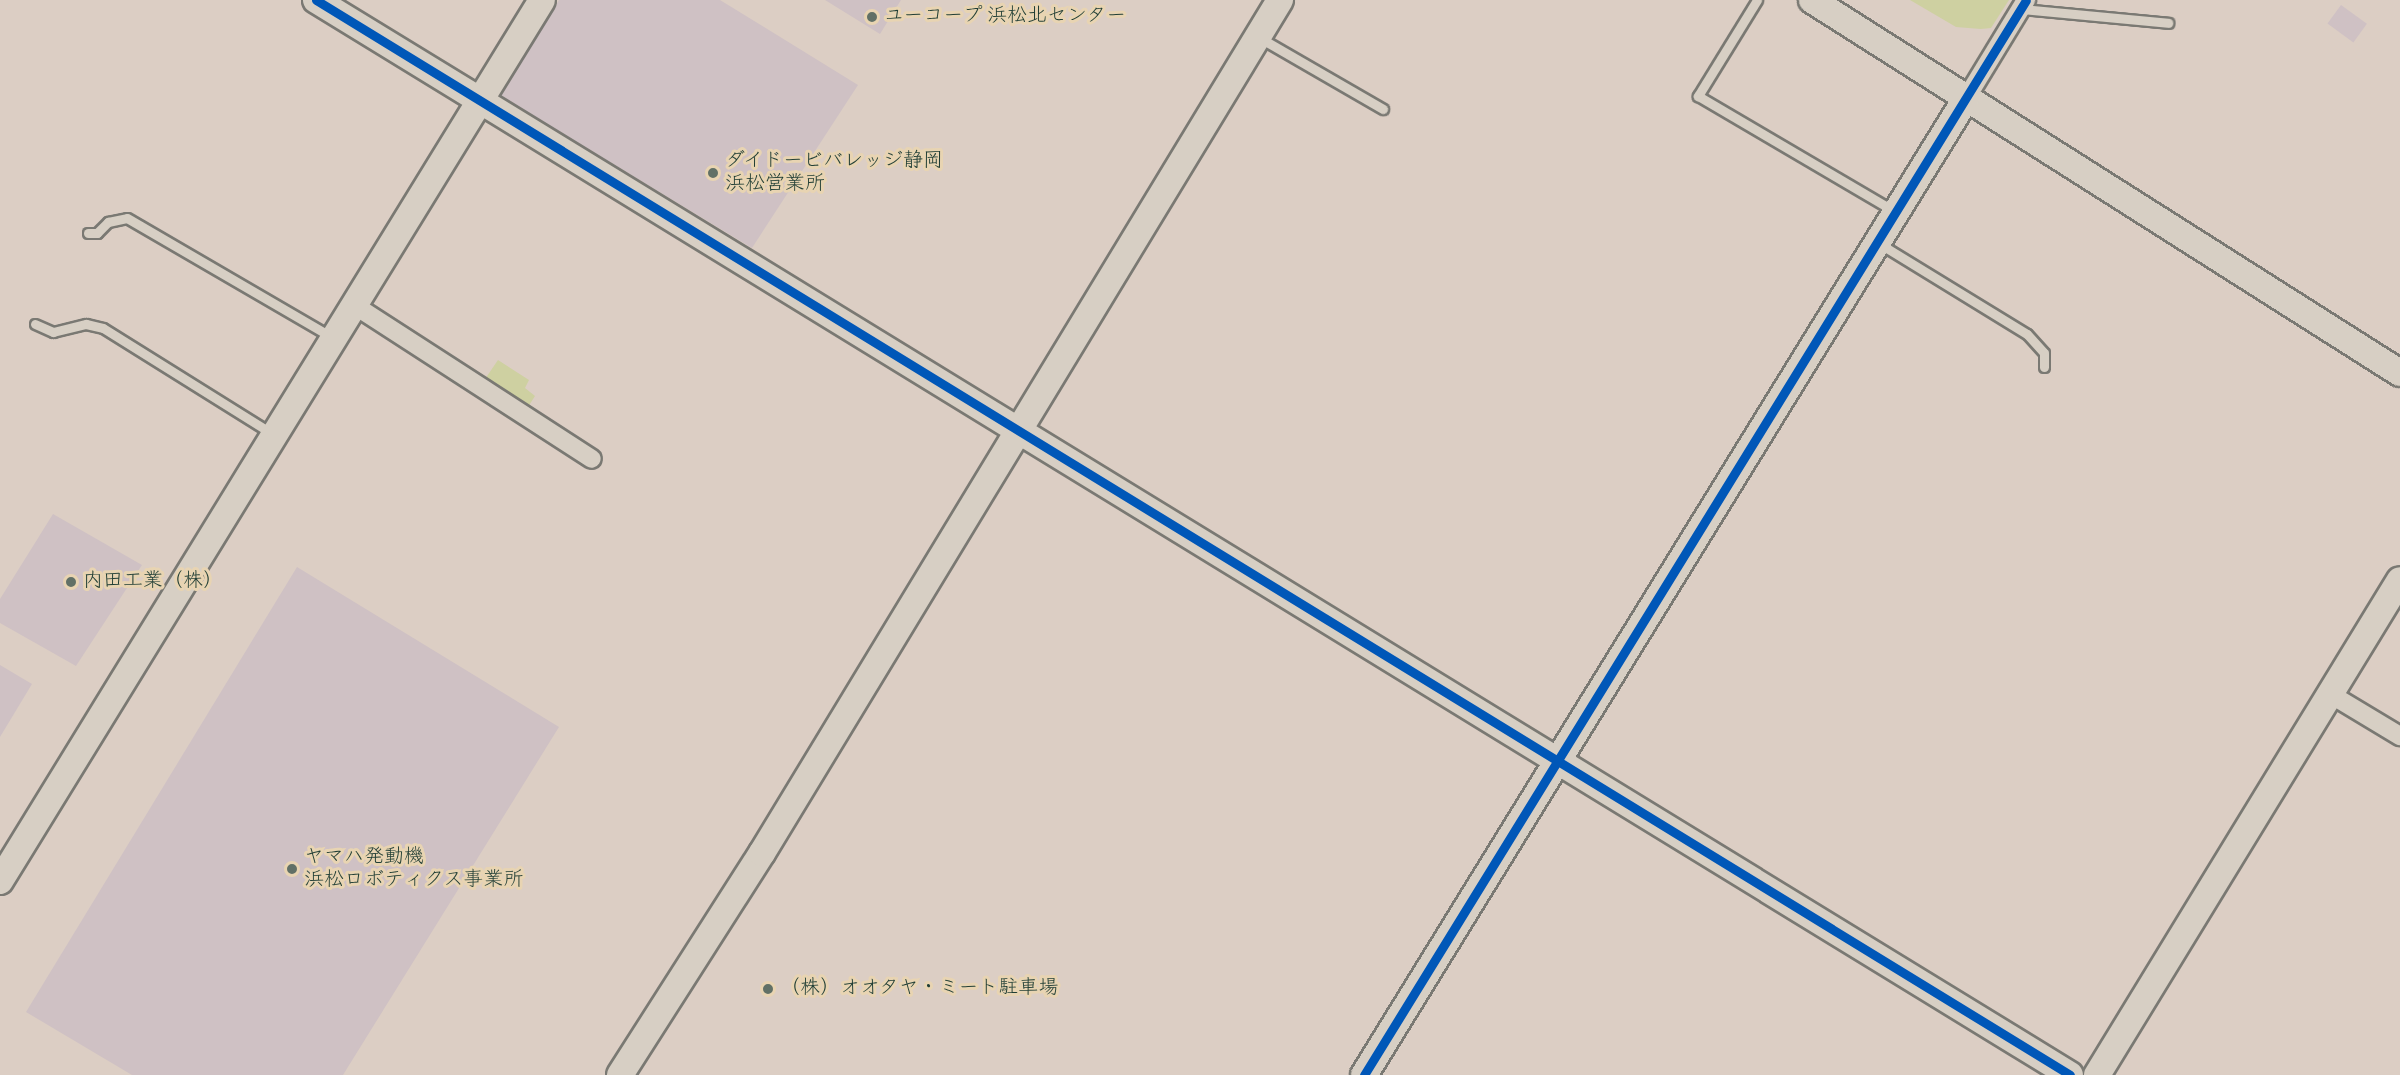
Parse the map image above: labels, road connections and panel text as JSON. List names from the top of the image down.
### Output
{
  "places": [
    "ユーコープ 浜松北センター",
    "ダイドービバレッジ静岡 浜松営業所",
    "内田工業（株）",
    "ヤマハ発動機 浜松ロボティクス事業所",
    "（株）オオタヤ・ミート駐車場"
  ]
}
